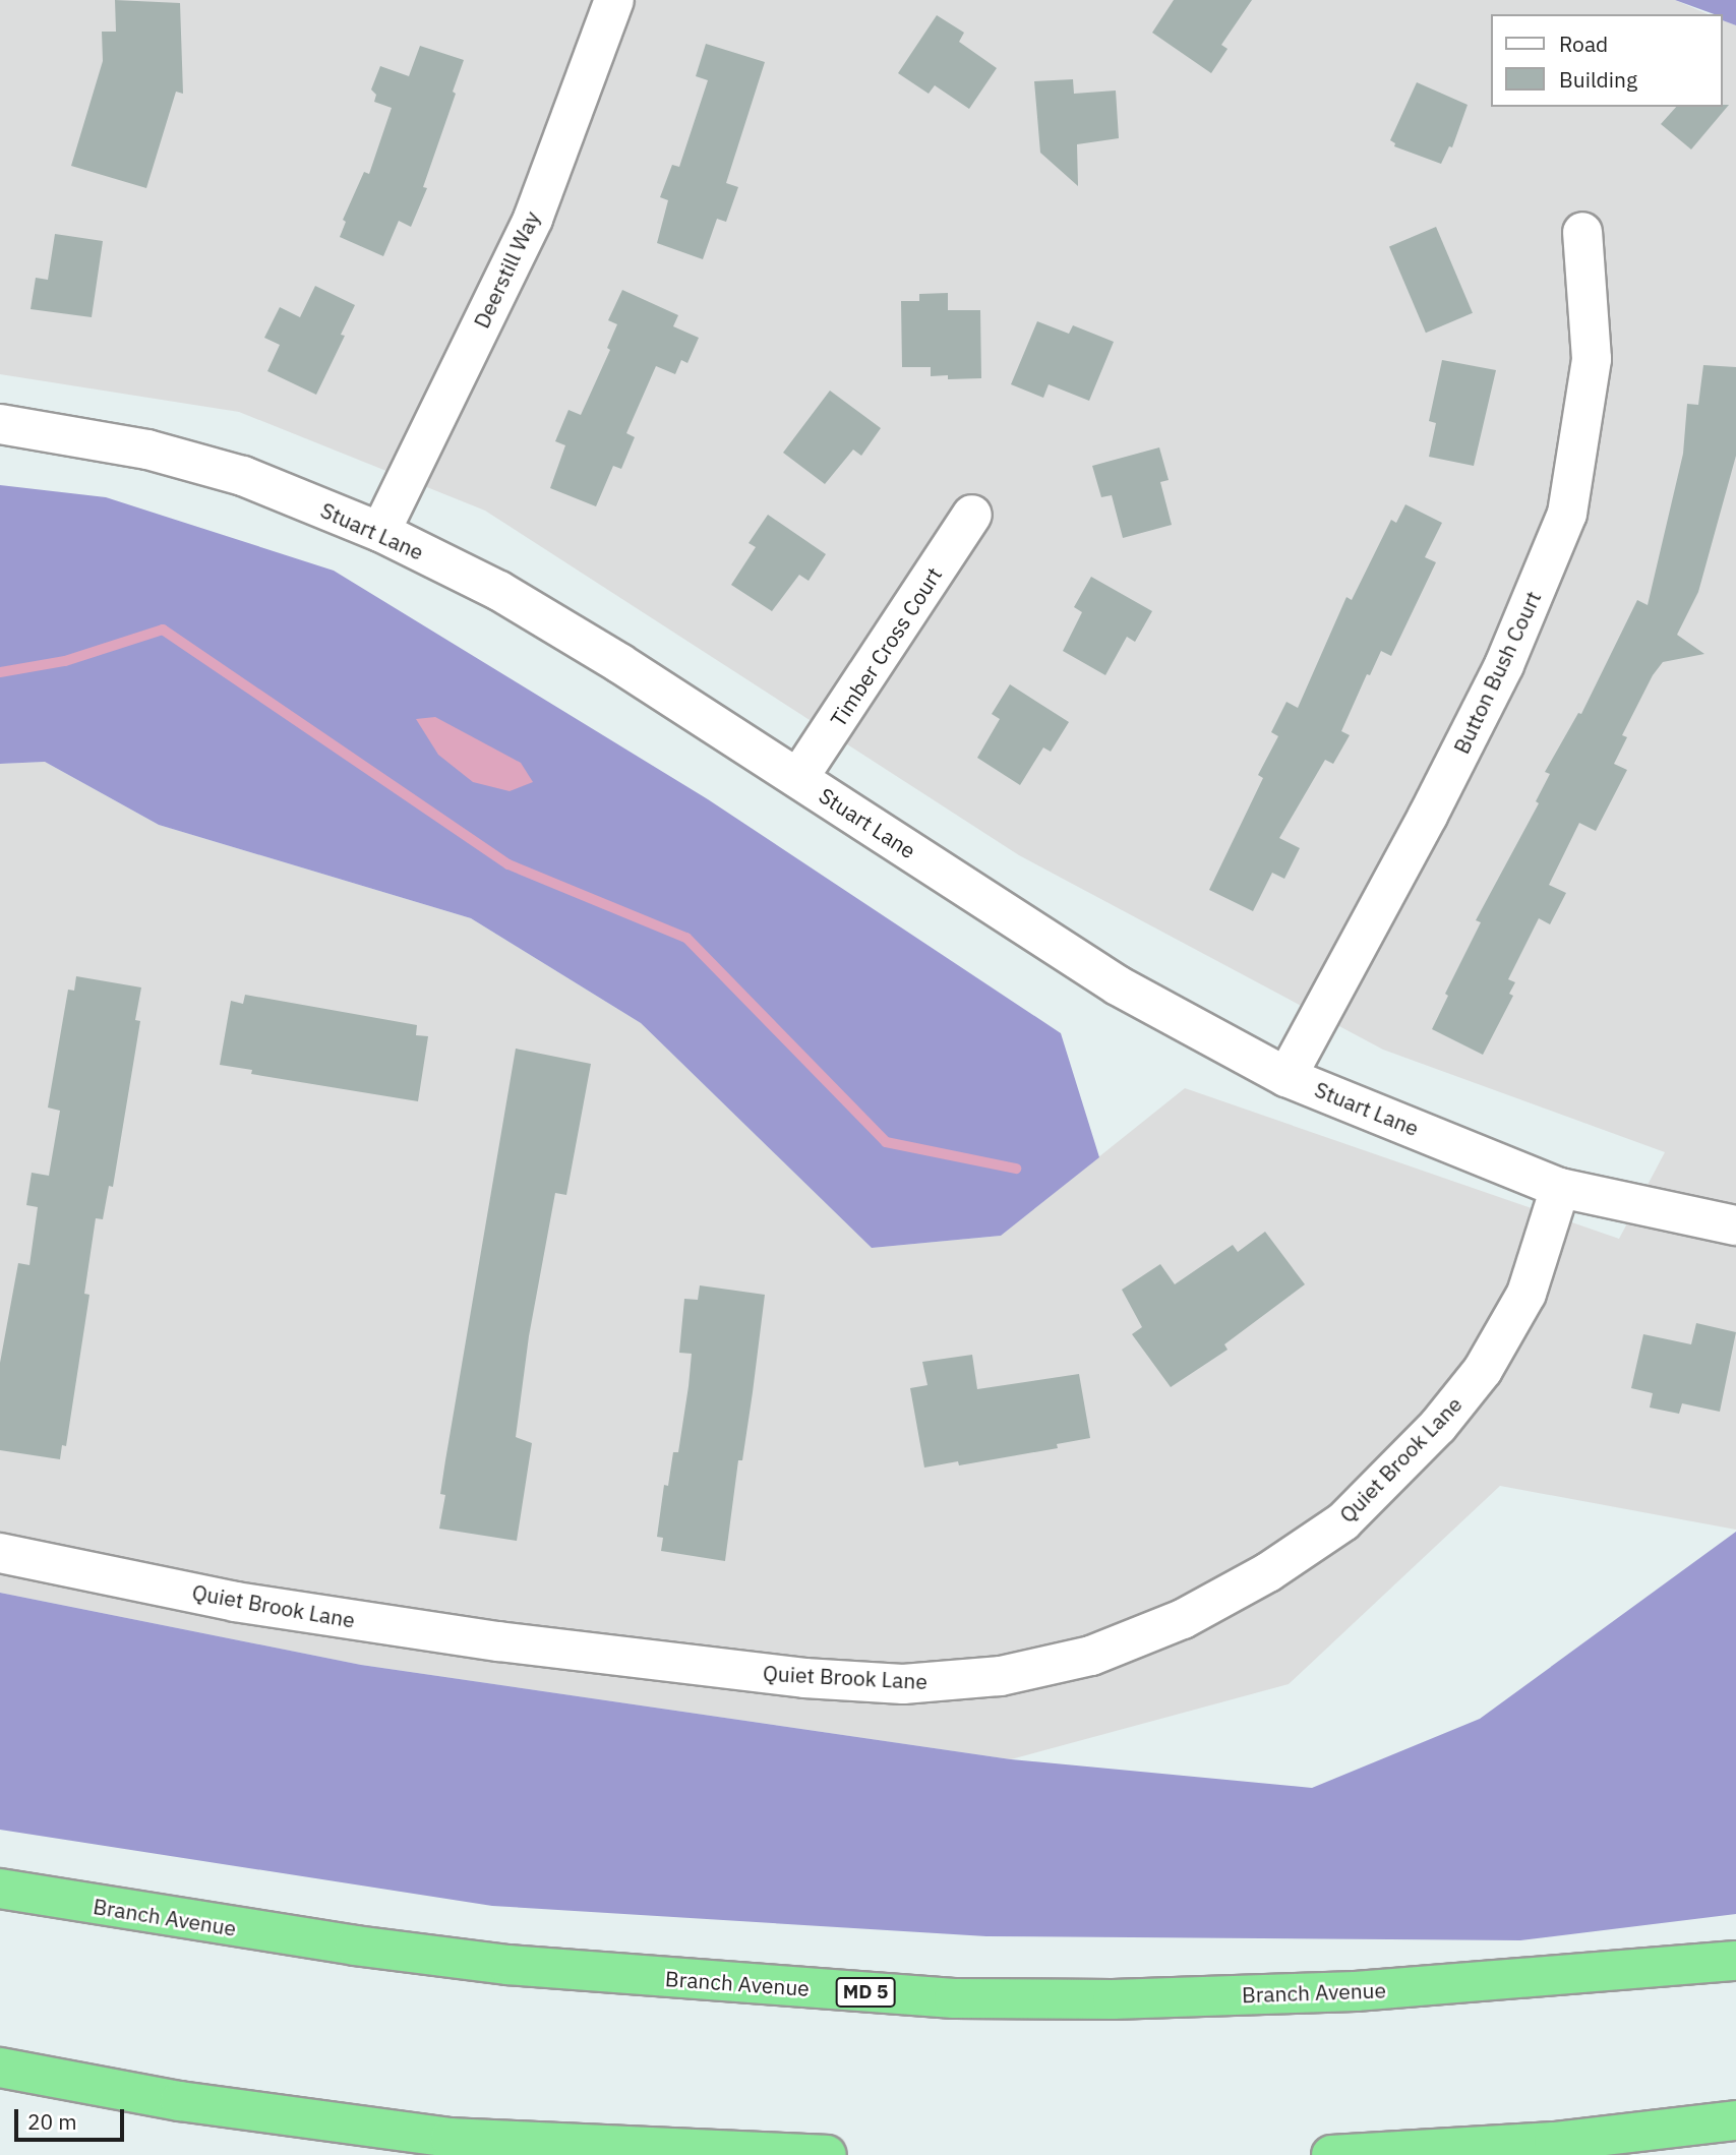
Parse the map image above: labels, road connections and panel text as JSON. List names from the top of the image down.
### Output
{
  "streets": {
    "highway": ["Branch Avenue", "MD 5"],
    "street": [
      "Deerstill Way",
      "Stuart Lane",
      "Timber Cross Court",
      "Button Bush Court",
      "Quiet Brook Lane"
    ]
  },
  "crossings": [
    ["Deerstill Way", "Stuart Lane"],
    ["Stuart Lane", "Timber Cross Court"],
    ["Stuart Lane", "Button Bush Court"],
    ["Stuart Lane", "Quiet Brook Lane"]
  ],
  "legend": ["Road", "Building"],
  "scale_bar": "20 m"
}
